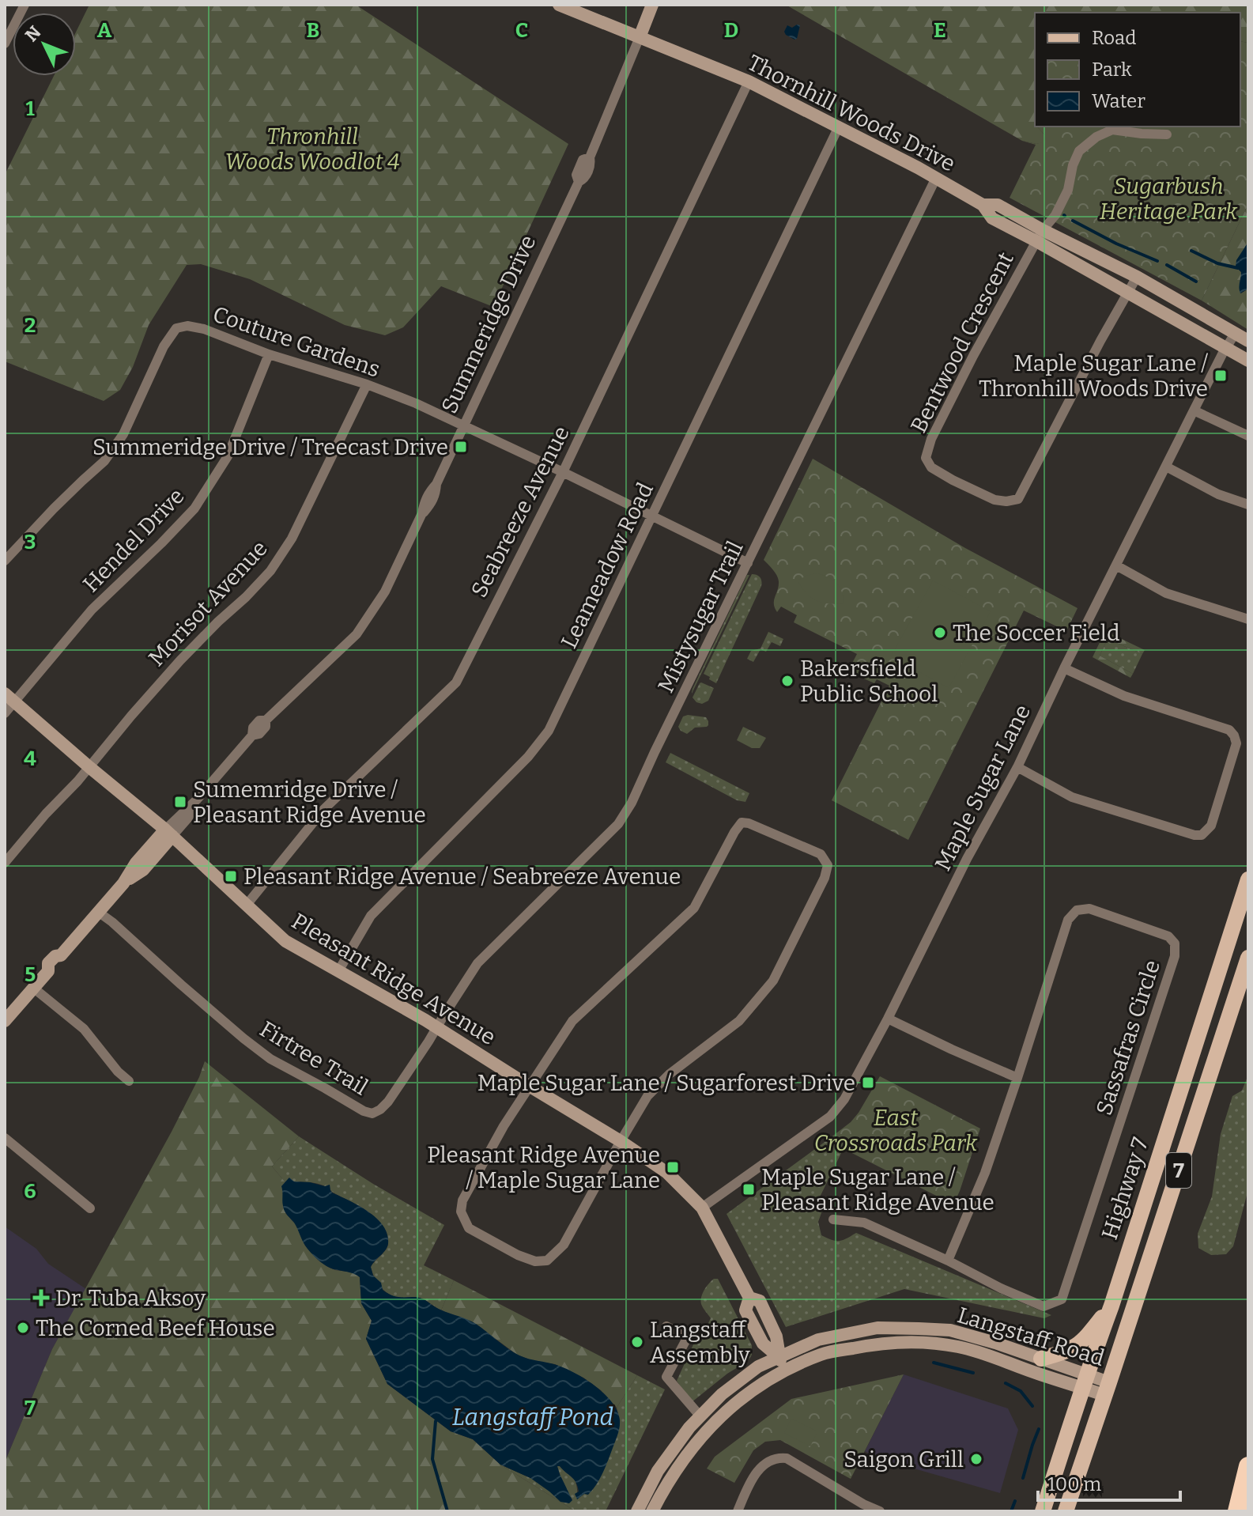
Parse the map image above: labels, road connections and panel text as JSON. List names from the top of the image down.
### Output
{
  "streets": {
    "main road": ["7", "Highway 7"],
    "street": [
      "Thornhill Woods Drive",
      "Summeridge Drive",
      "Couture Gardens",
      "Bentwood Crescent",
      "Seabreeze Avenue",
      "Hendel Drive",
      "Leameadow Road",
      "Morisot Avenue",
      "Mistysugar Trail",
      "Maple Sugar Lane",
      "Pleasant Ridge Avenue",
      "Sassafras Circle",
      "Firtree Trail",
      "Langstaff Road"
    ]
  },
  "crossings": [
    ["Thornhill Woods Drive", "Summeridge Drive"],
    ["Thornhill Woods Drive", "Bentwood Crescent"],
    ["Thornhill Woods Drive", "Seabreeze Avenue"],
    ["Thornhill Woods Drive", "Leameadow Road"],
    ["Thornhill Woods Drive", "Mistysugar Trail"],
    ["Thornhill Woods Drive", "Maple Sugar Lane"],
    ["Summeridge Drive", "Couture Gardens"],
    ["Summeridge Drive", "Pleasant Ridge Avenue"],
    ["Summeridge Drive", "Firtree Trail"],
    ["Couture Gardens", "Seabreeze Avenue"],
    ["Couture Gardens", "Hendel Drive"],
    ["Couture Gardens", "Leameadow Road"],
    ["Couture Gardens", "Morisot Avenue"],
    ["Couture Gardens", "Mistysugar Trail"],
    ["Seabreeze Avenue", "Pleasant Ridge Avenue"],
    ["Hendel Drive", "Pleasant Ridge Avenue"],
    ["Leameadow Road", "Pleasant Ridge Avenue"],
    ["Morisot Avenue", "Pleasant Ridge Avenue"],
    ["Mistysugar Trail", "Pleasant Ridge Avenue"],
    ["Mistysugar Trail", "Firtree Trail"],
    ["Maple Sugar Lane", "Pleasant Ridge Avenue"],
    ["Pleasant Ridge Avenue", "Firtree Trail"],
    ["Pleasant Ridge Avenue", "Langstaff Road"],
    ["Highway 7", "Langstaff Road"]
  ],
  "water": ["Langstaff Pond"],
  "parks": ["Thronhill Woods Woodlot 4", "Sugarbush Heritage Park", "East Crossroads Park"],
  "places": {
    "transit": [
      "Maple Sugar Lane / Thronhill Woods Drive",
      "Summeridge Drive / Treecast Drive",
      "Sumemridge Drive / Pleasant Ridge Avenue",
      "Pleasant Ridge Avenue / Seabreeze Avenue",
      "Maple Sugar Lane / Sugarforest Drive",
      "Pleasant Ridge Avenue / Maple Sugar Lane",
      "Maple Sugar Lane / Pleasant Ridge Avenue"
    ],
    "other": [
      "The Soccer Field",
      "Bakersfield Public School",
      "The Corned Beef House",
      "Langstaff Assembly",
      "Saigon Grill"
    ],
    "health": ["Dr. Tuba Aksoy"]
  },
  "legend": ["Road", "Park", "Water"],
  "scale_bar": "100 m",
  "north": "top left",
  "grid": {
    "columns": [
      "A",
      "B",
      "C",
      "D",
      "E"
    ],
    "rows": [
      "1",
      "2",
      "3",
      "4",
      "5",
      "6",
      "7"
    ]
  }
}
